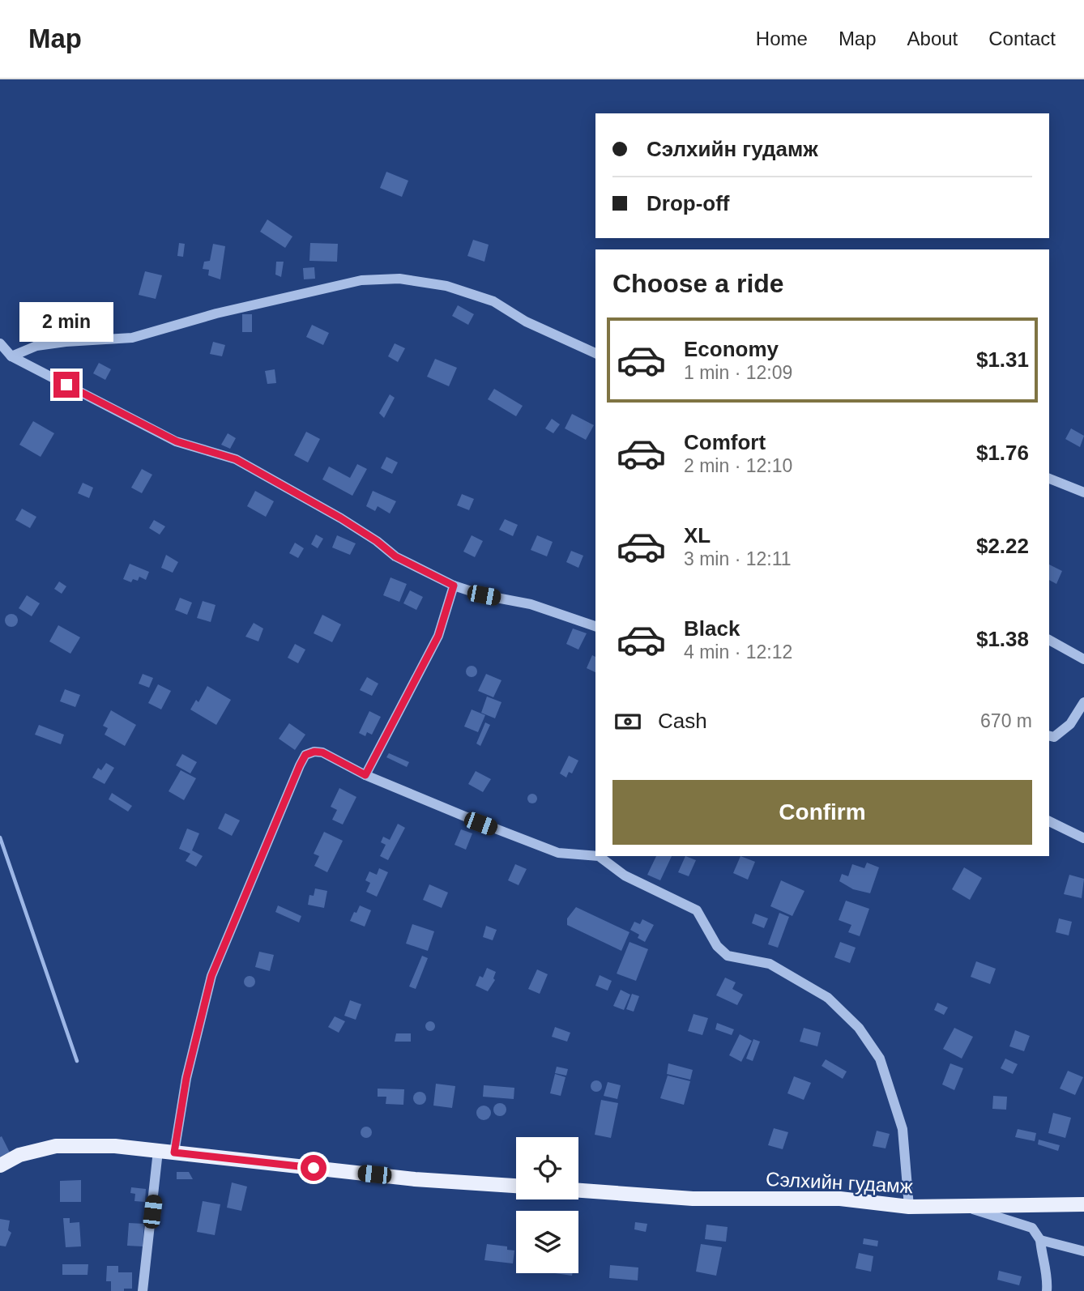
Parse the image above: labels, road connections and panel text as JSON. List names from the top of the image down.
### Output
{
  "streets": {
    "main road": ["Сэлхийн гудамж"]
  },
  "page": {
    "header": "Map",
    "nav": [
      "Home",
      "Map",
      "About",
      "Contact"
    ],
    "banner": ["Сэлхийн гудамж", "Drop-off"],
    "heading": "Choose a ride",
    "bubble": "2 min",
    "list": [
      {
        "name": "Economy",
        "note": "1 min · 12:09",
        "value": "$1.31"
      },
      {
        "name": "Comfort",
        "note": "2 min · 12:10",
        "value": "$1.76"
      },
      {
        "name": "XL",
        "note": "3 min · 12:11",
        "value": "$2.22"
      },
      {
        "name": "Black",
        "note": "4 min · 12:12",
        "value": "$1.38"
      }
    ],
    "pay": ["Cash", "670 m"],
    "buttons": "Confirm"
  }
}
